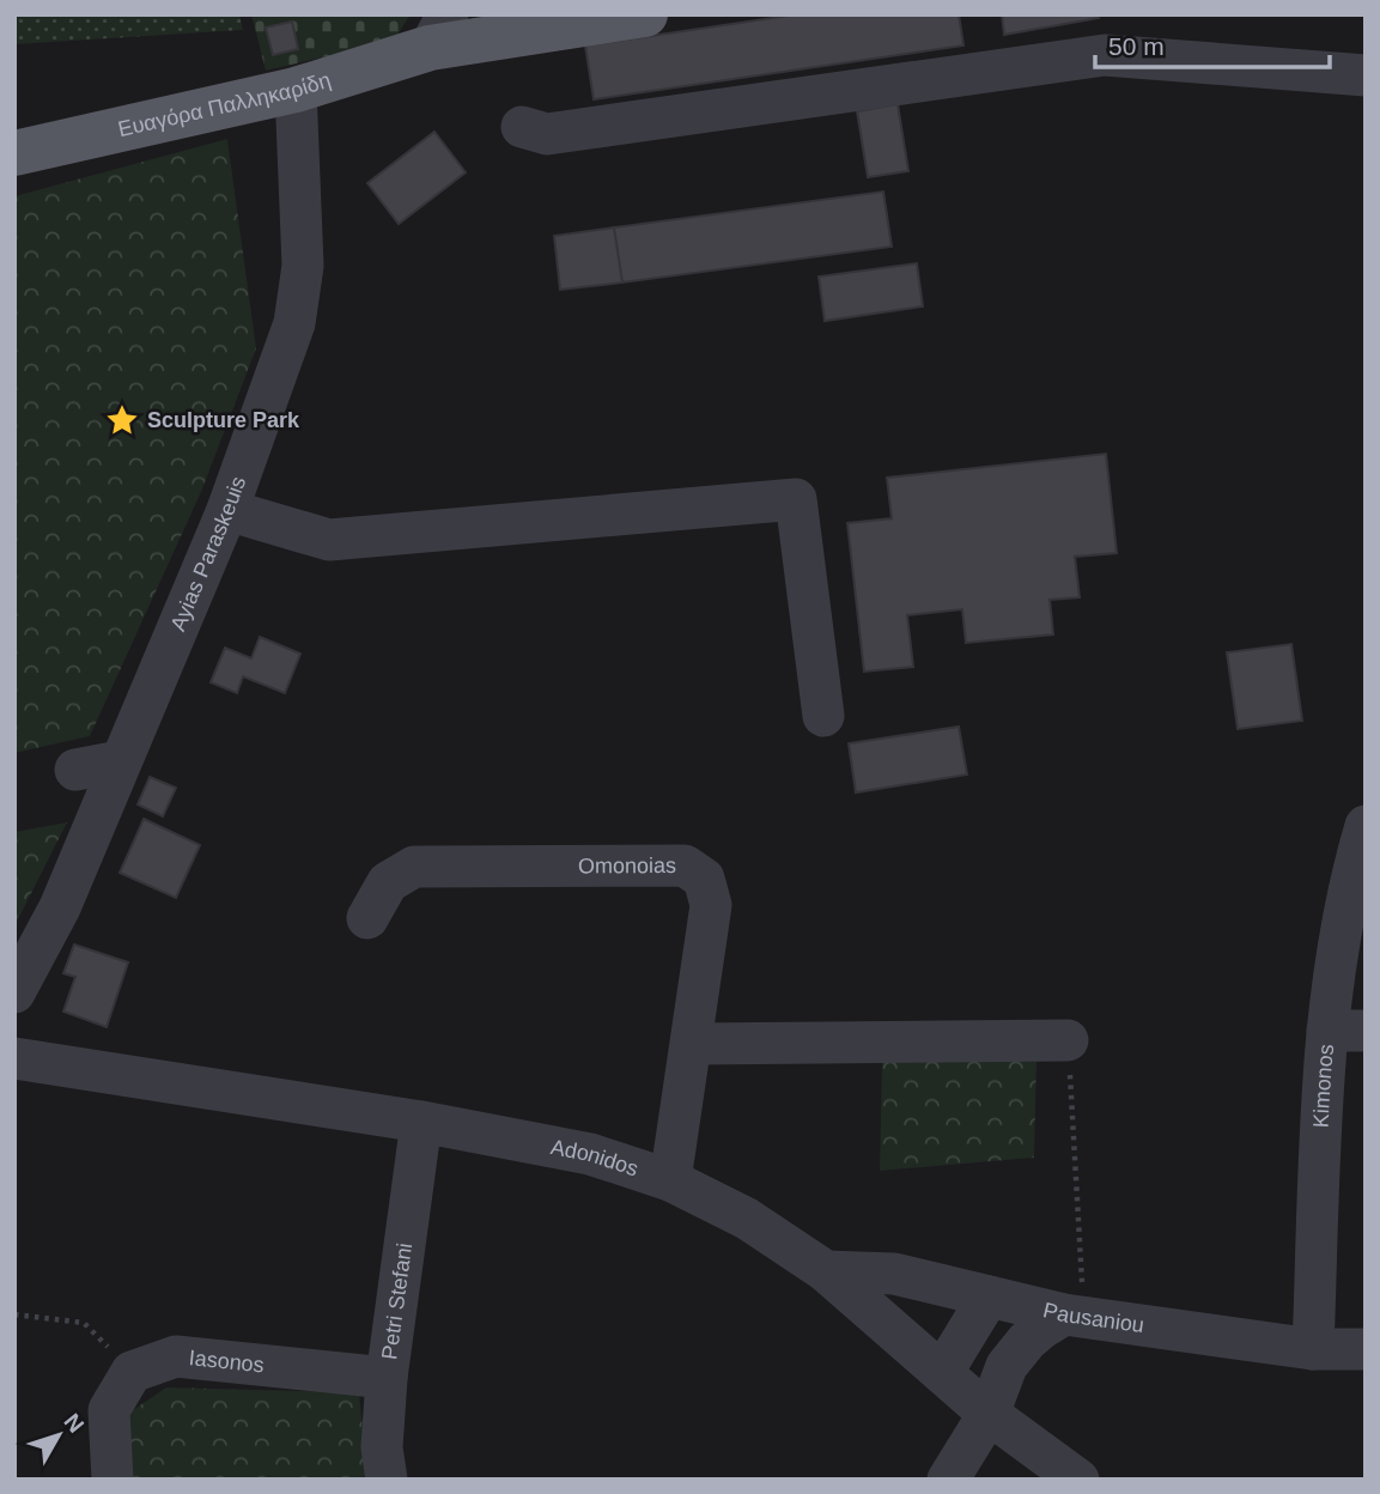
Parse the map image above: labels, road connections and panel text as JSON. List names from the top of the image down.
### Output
{
  "streets": {
    "main road": ["Ευαγόρα Παλληκαρίδη"],
    "street": [
      "Ayias Paraskeuis",
      "Omonoias",
      "Kimonos",
      "Adonidos",
      "Petri Stefani",
      "Pausaniou",
      "Iasonos"
    ]
  },
  "crossings": [
    ["Ευαγόρα Παλληκαρίδη", "Ayias Paraskeuis"],
    ["Omonoias", "Adonidos"],
    ["Kimonos", "Pausaniou"],
    ["Adonidos", "Petri Stefani"],
    ["Adonidos", "Pausaniou"],
    ["Petri Stefani", "Iasonos"]
  ],
  "places": {
    "place": ["Sculpture Park"]
  },
  "scale_bar": "50 m",
  "north": "top right"
}
